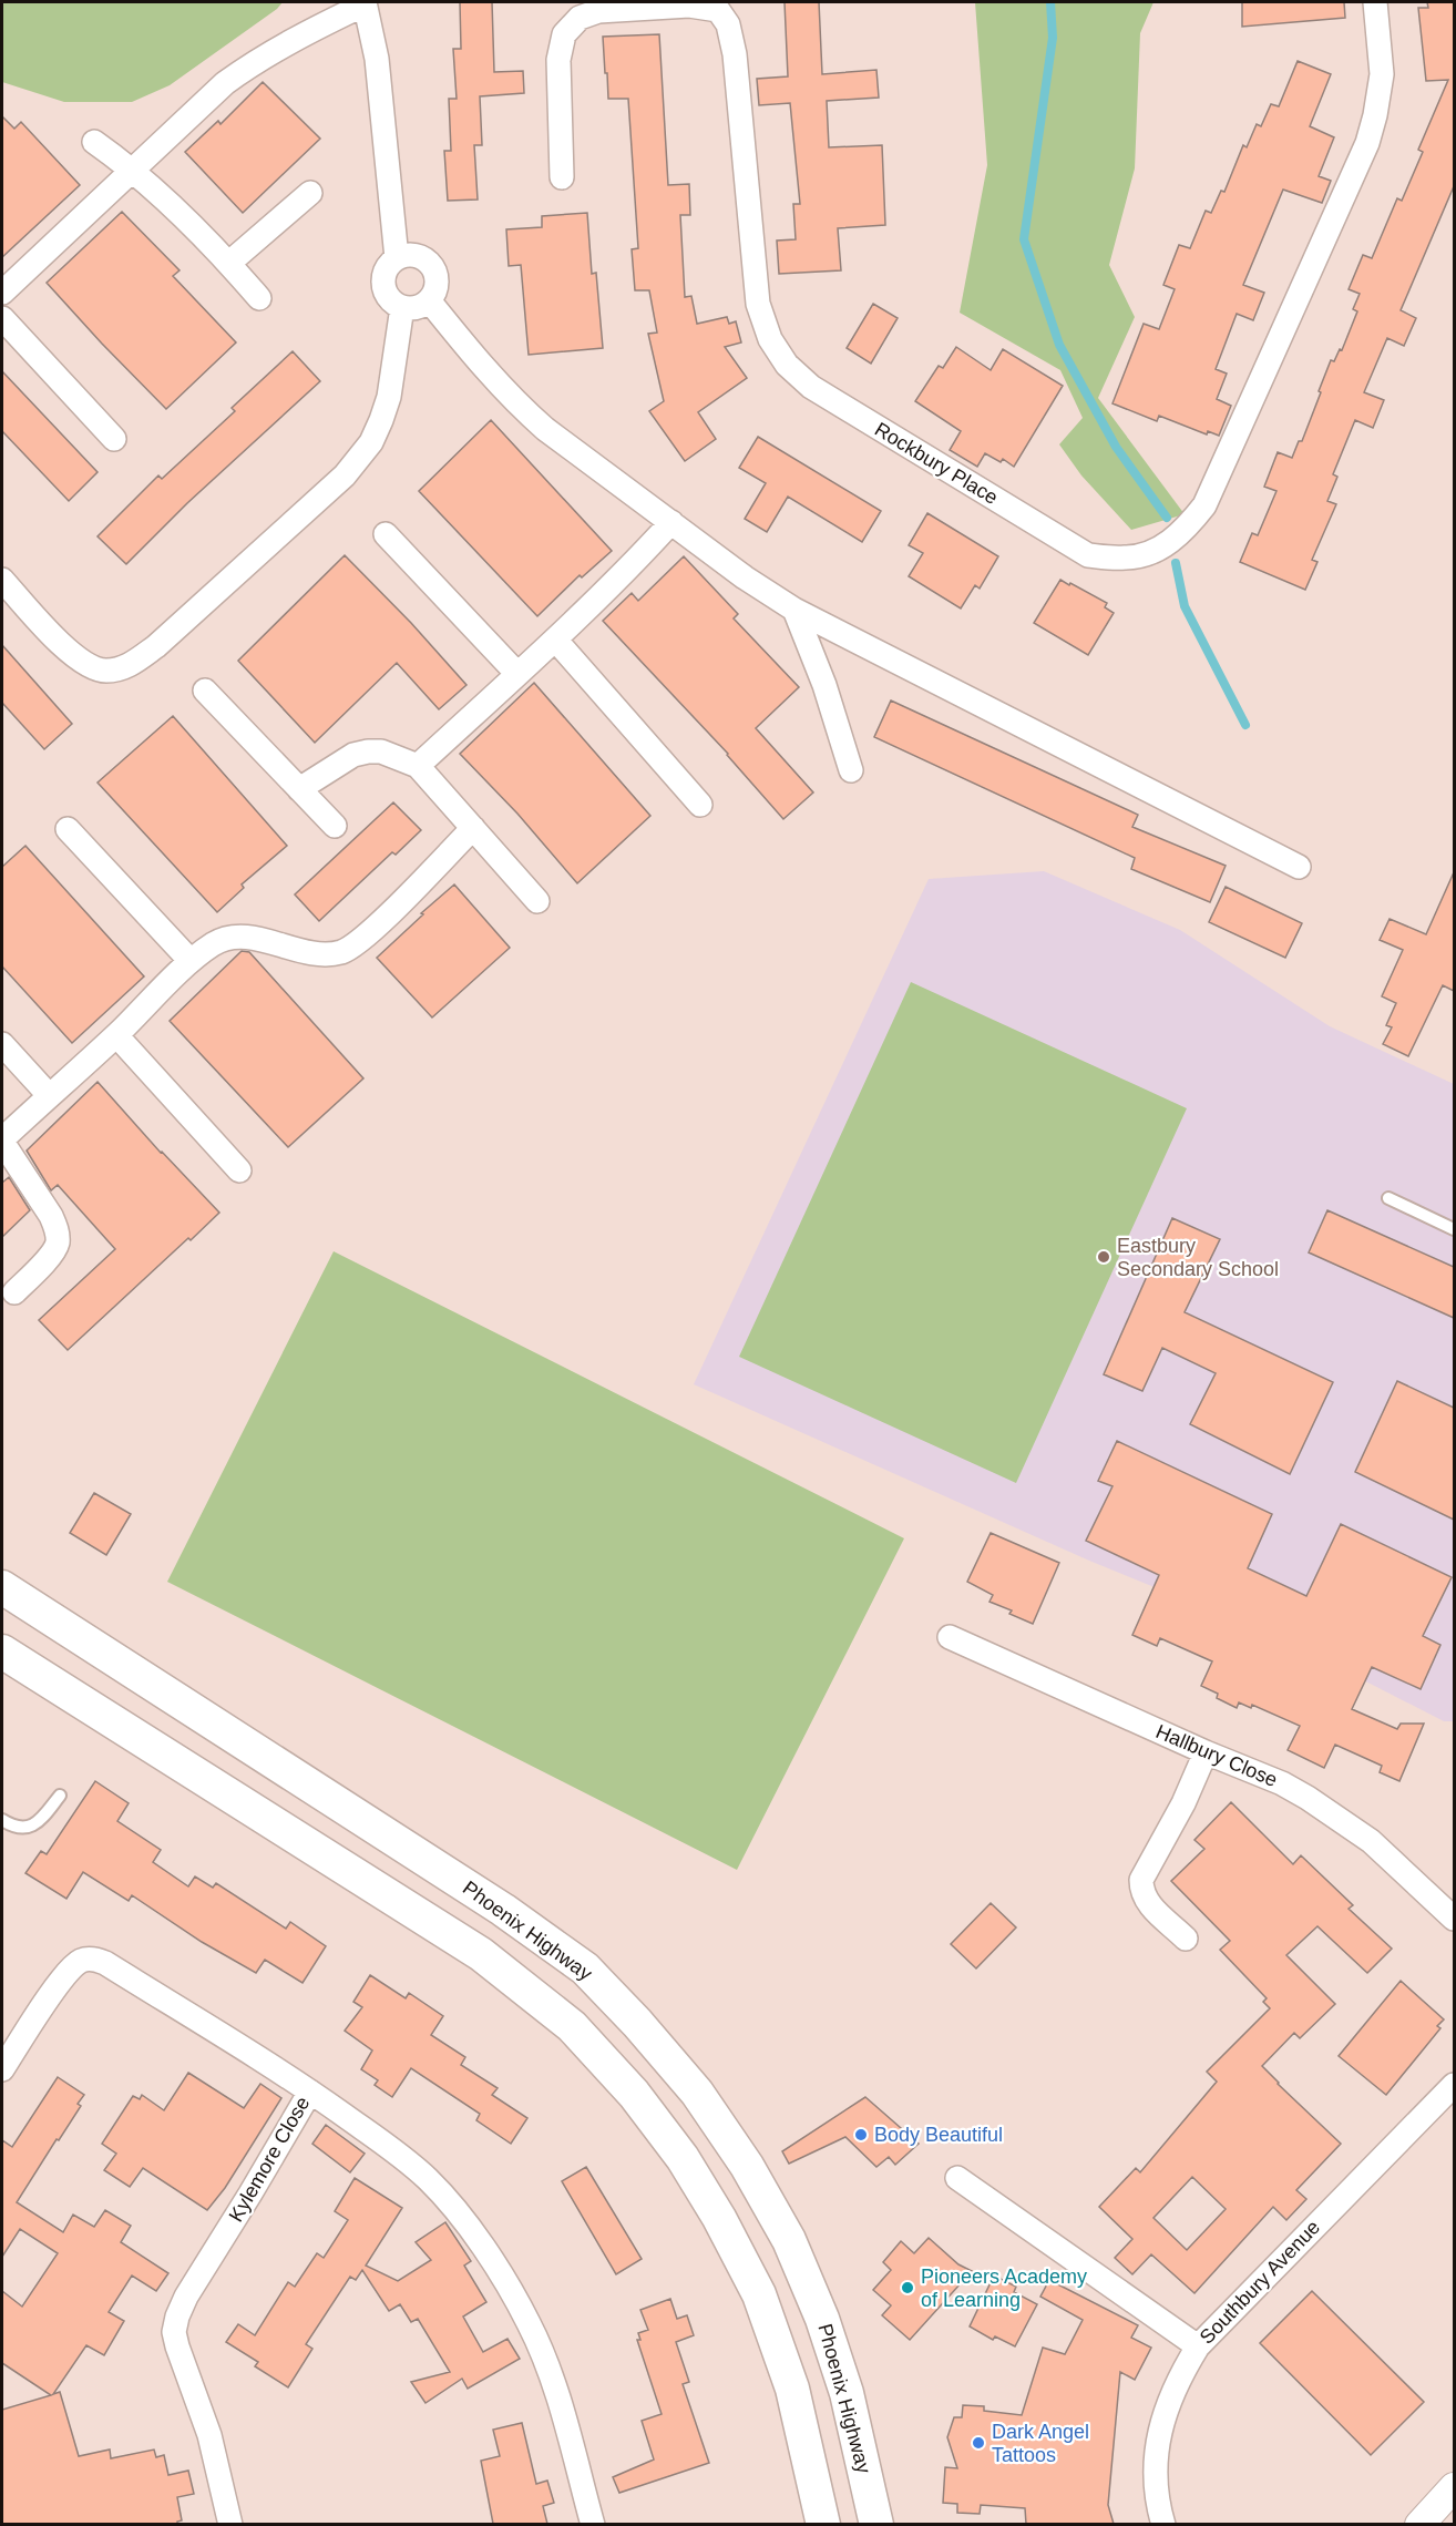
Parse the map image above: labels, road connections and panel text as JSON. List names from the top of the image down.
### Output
{
  "streets": {
    "main road": ["Phoenix Highway"],
    "street": [
      "Rockbury Place",
      "Hallbury Close",
      "Kylemore Close",
      "Southbury Avenue"
    ]
  },
  "places": [
    "Eastbury Secondary School",
    "Body Beautiful",
    "Pioneers Academy of Learning",
    "Dark Angel Tattoos"
  ]
}
